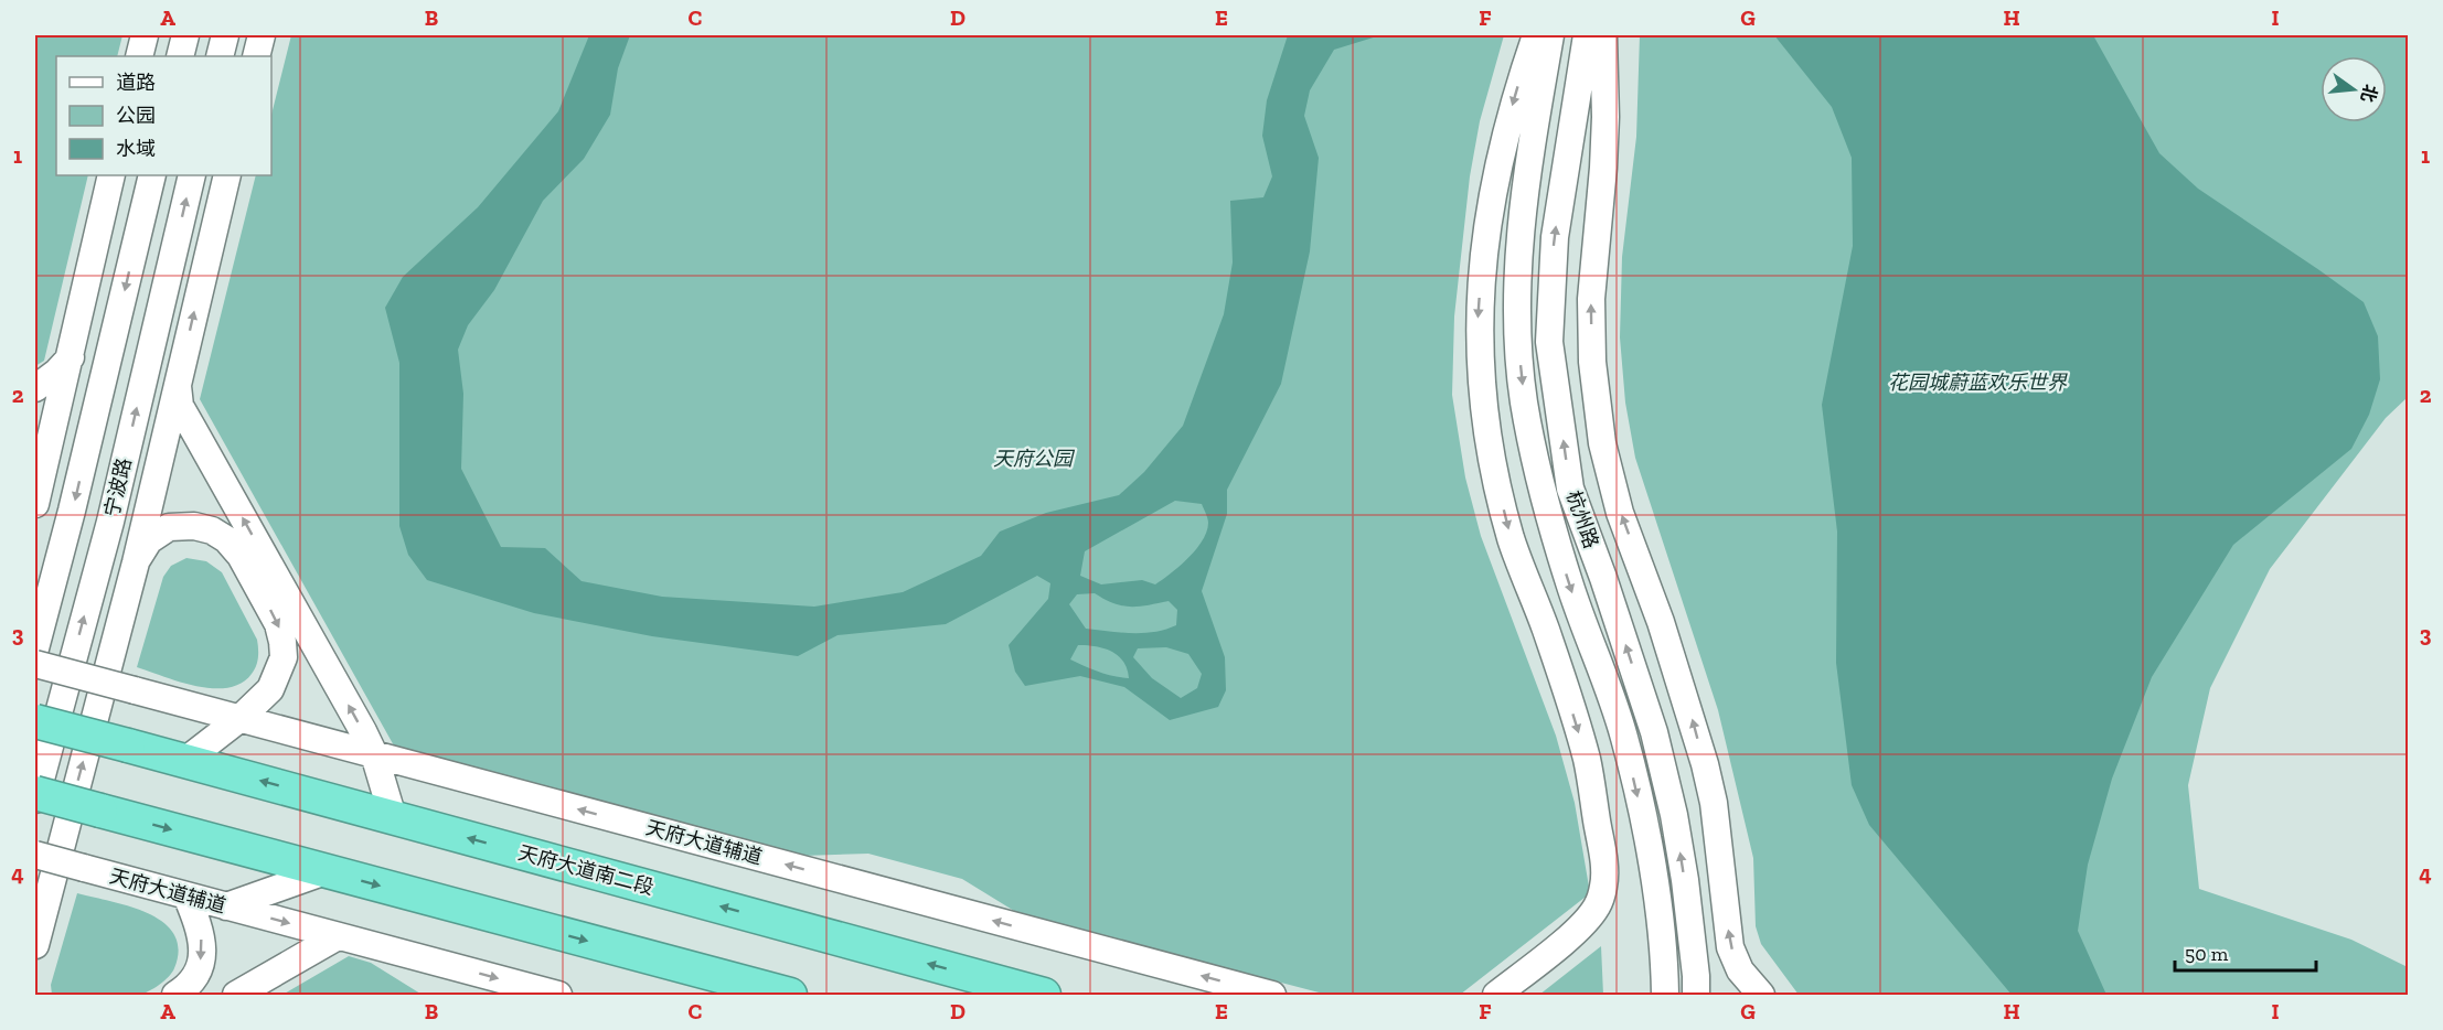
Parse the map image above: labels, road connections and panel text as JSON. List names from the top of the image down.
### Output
{
  "streets": {
    "highway": ["天府大道南二段"],
    "main road": ["宁波路", "杭州路", "天府大道辅道"]
  },
  "parks": ["花园城蔚蓝欢乐世界", "天府公园"],
  "legend": ["道路", "公园", "水域"],
  "scale_bar": "50 m",
  "north": "right",
  "grid": {
    "columns": [
      "A",
      "B",
      "C",
      "D",
      "E",
      "F",
      "G",
      "H",
      "I"
    ],
    "rows": [
      "1",
      "2",
      "3",
      "4"
    ]
  }
}
